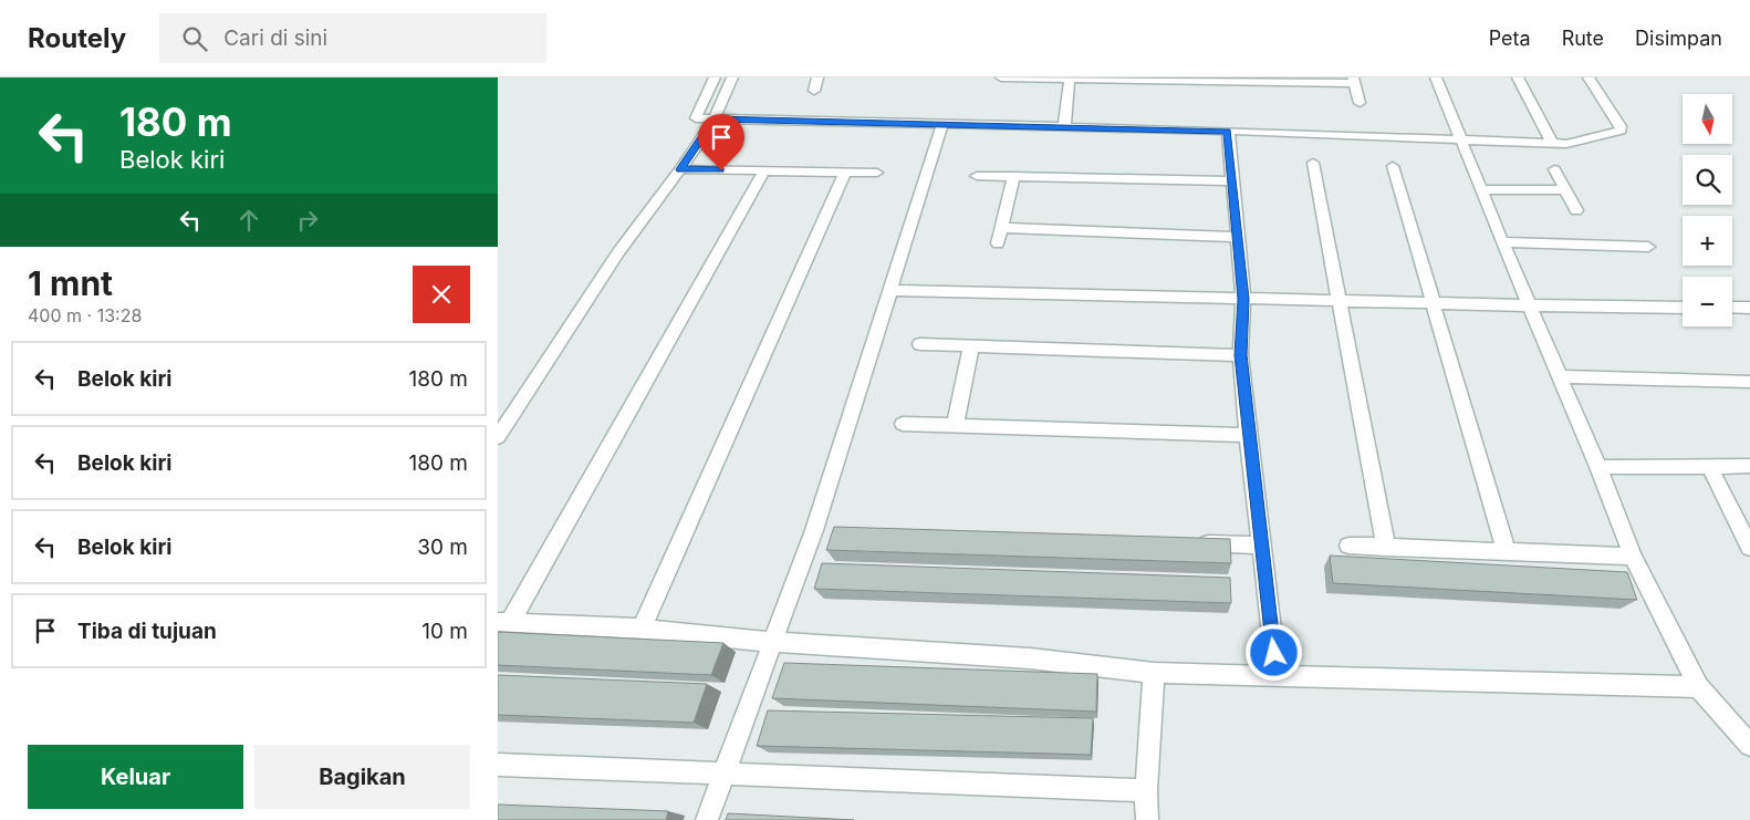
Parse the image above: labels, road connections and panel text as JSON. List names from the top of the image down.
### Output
{
  "north": "bottom",
  "page": {
    "header": "Routely",
    "search": "Cari di sini",
    "nav": ["Peta", "Rute", "Disimpan"],
    "turn": ["180 m", "Belok kiri"],
    "map_buttons": ["+", "−"],
    "heading": ["1 mnt", "400 m · 13:28"],
    "list": [
      {
        "name": "Belok kiri",
        "value": "180 m"
      },
      {
        "name": "Belok kiri",
        "value": "180 m"
      },
      {
        "name": "Belok kiri",
        "value": "30 m"
      },
      {
        "name": "Tiba di tujuan",
        "value": "10 m"
      }
    ],
    "buttons": ["Keluar", "Bagikan"]
  }
}
